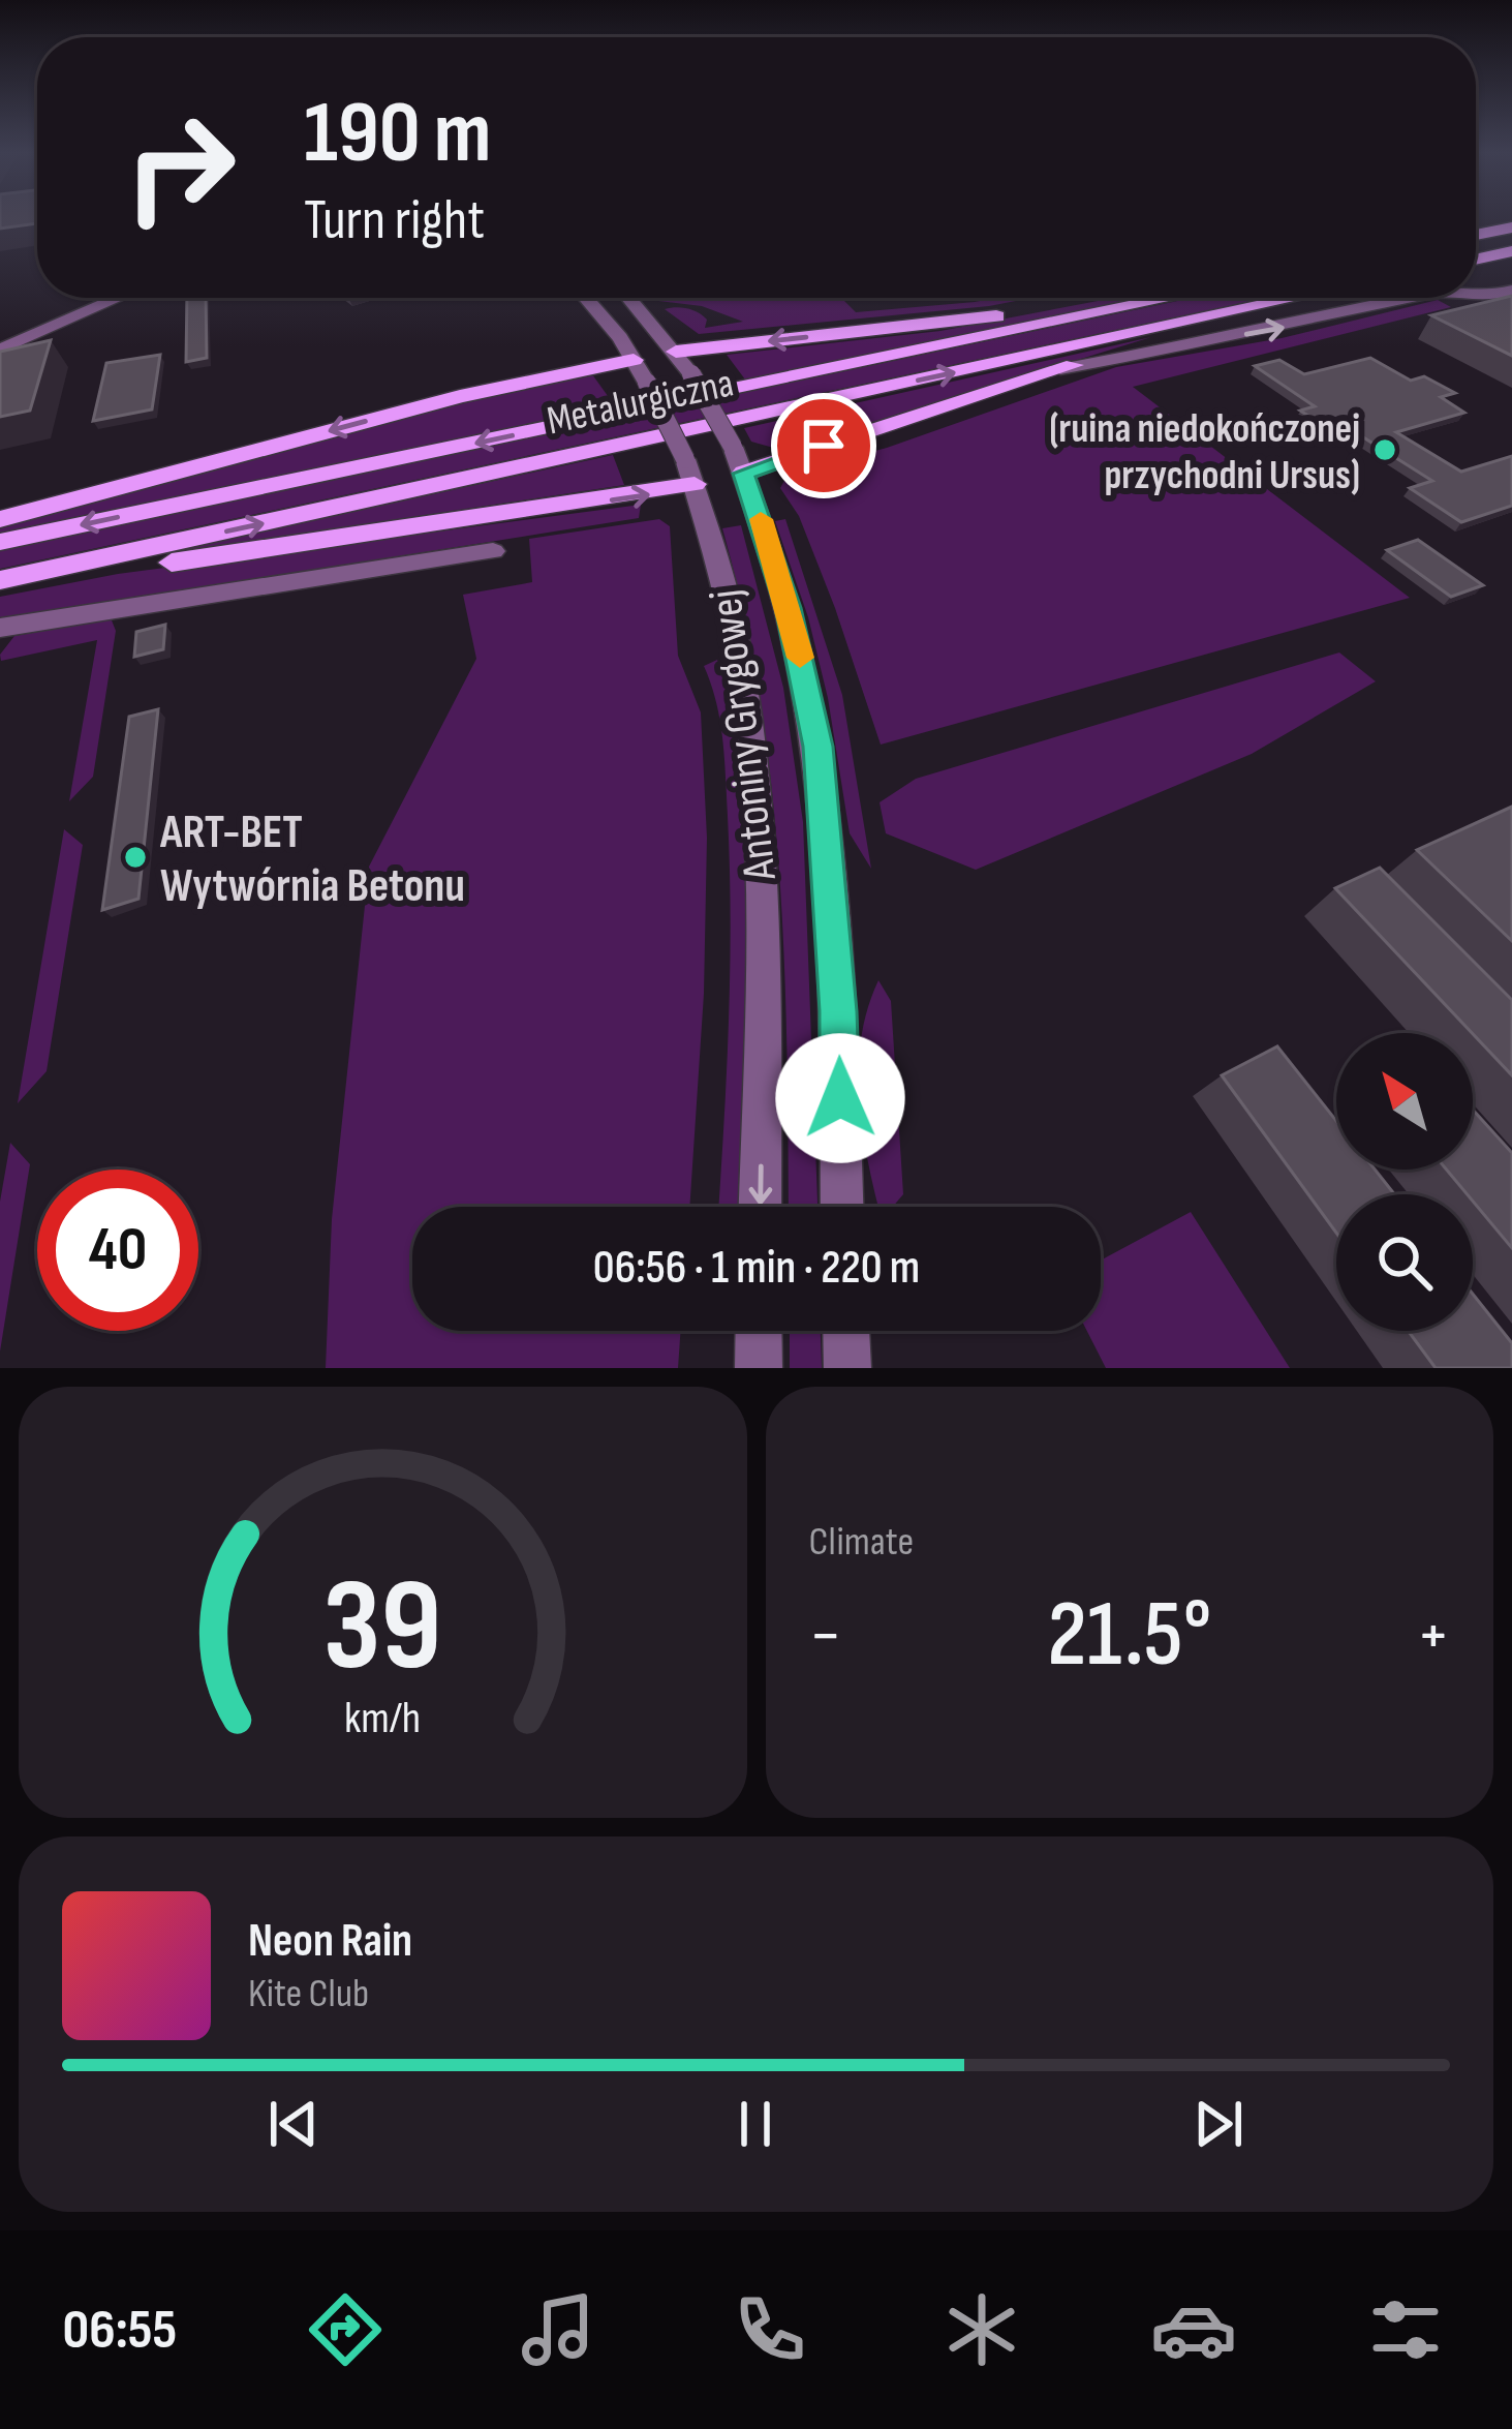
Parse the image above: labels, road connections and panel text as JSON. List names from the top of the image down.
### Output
{
  "streets": {
    "main road": ["Metalurgiczna"],
    "street": ["Antoniny Grygowej"]
  },
  "crossings": [
    ["Metalurgiczna", "Antoniny Grygowej"]
  ],
  "places": ["(ruina niedokończonej przychodni Ursus)", "ART-BET Wytwórnia Betonu"],
  "north": "top left",
  "page": {
    "turn": ["190 m", "Turn right"],
    "limit": "40",
    "trip": "06:56 · 1 min · 220 m",
    "tile": "Climate",
    "heat": ["−", "21.5°", "+"],
    "song": ["Neon Rain", "Kite Club"],
    "tabs": "06:55",
    "gauge": ["39", "km/h"]
  }
}
